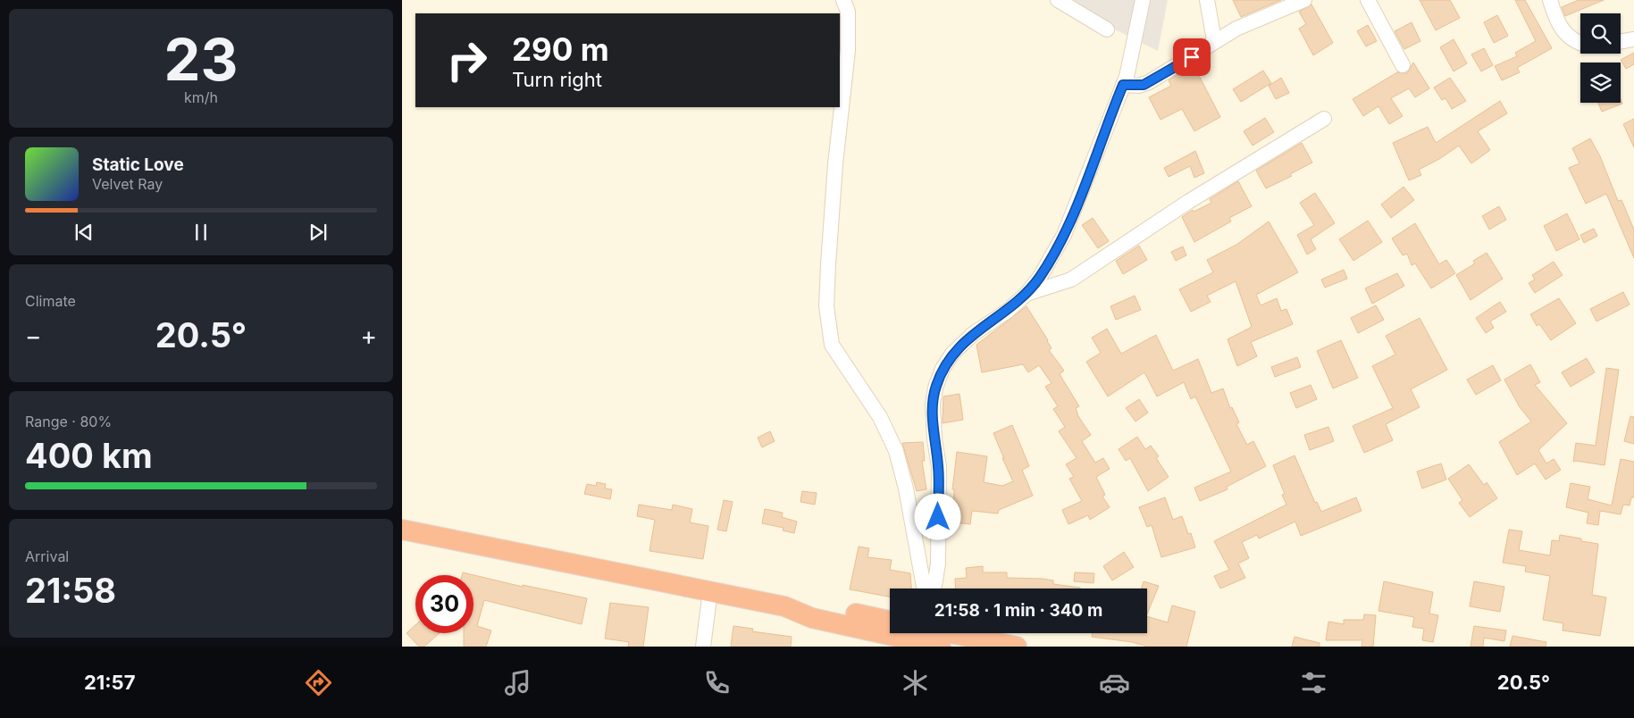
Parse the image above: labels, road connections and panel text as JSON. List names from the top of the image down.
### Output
{
  "page": {
    "tile": [
      ["23", "km/h"],
      "Climate",
      ["Range · 80%", "400 km"],
      ["Arrival", "21:58"]
    ],
    "turn": ["290 m", "Turn right"],
    "song": ["Static Love", "Velvet Ray"],
    "heat": ["−", "20.5°", "+"],
    "limit": "30",
    "trip": "21:58 · 1 min · 340 m",
    "tabs": ["21:57", "20.5°"]
  }
}
